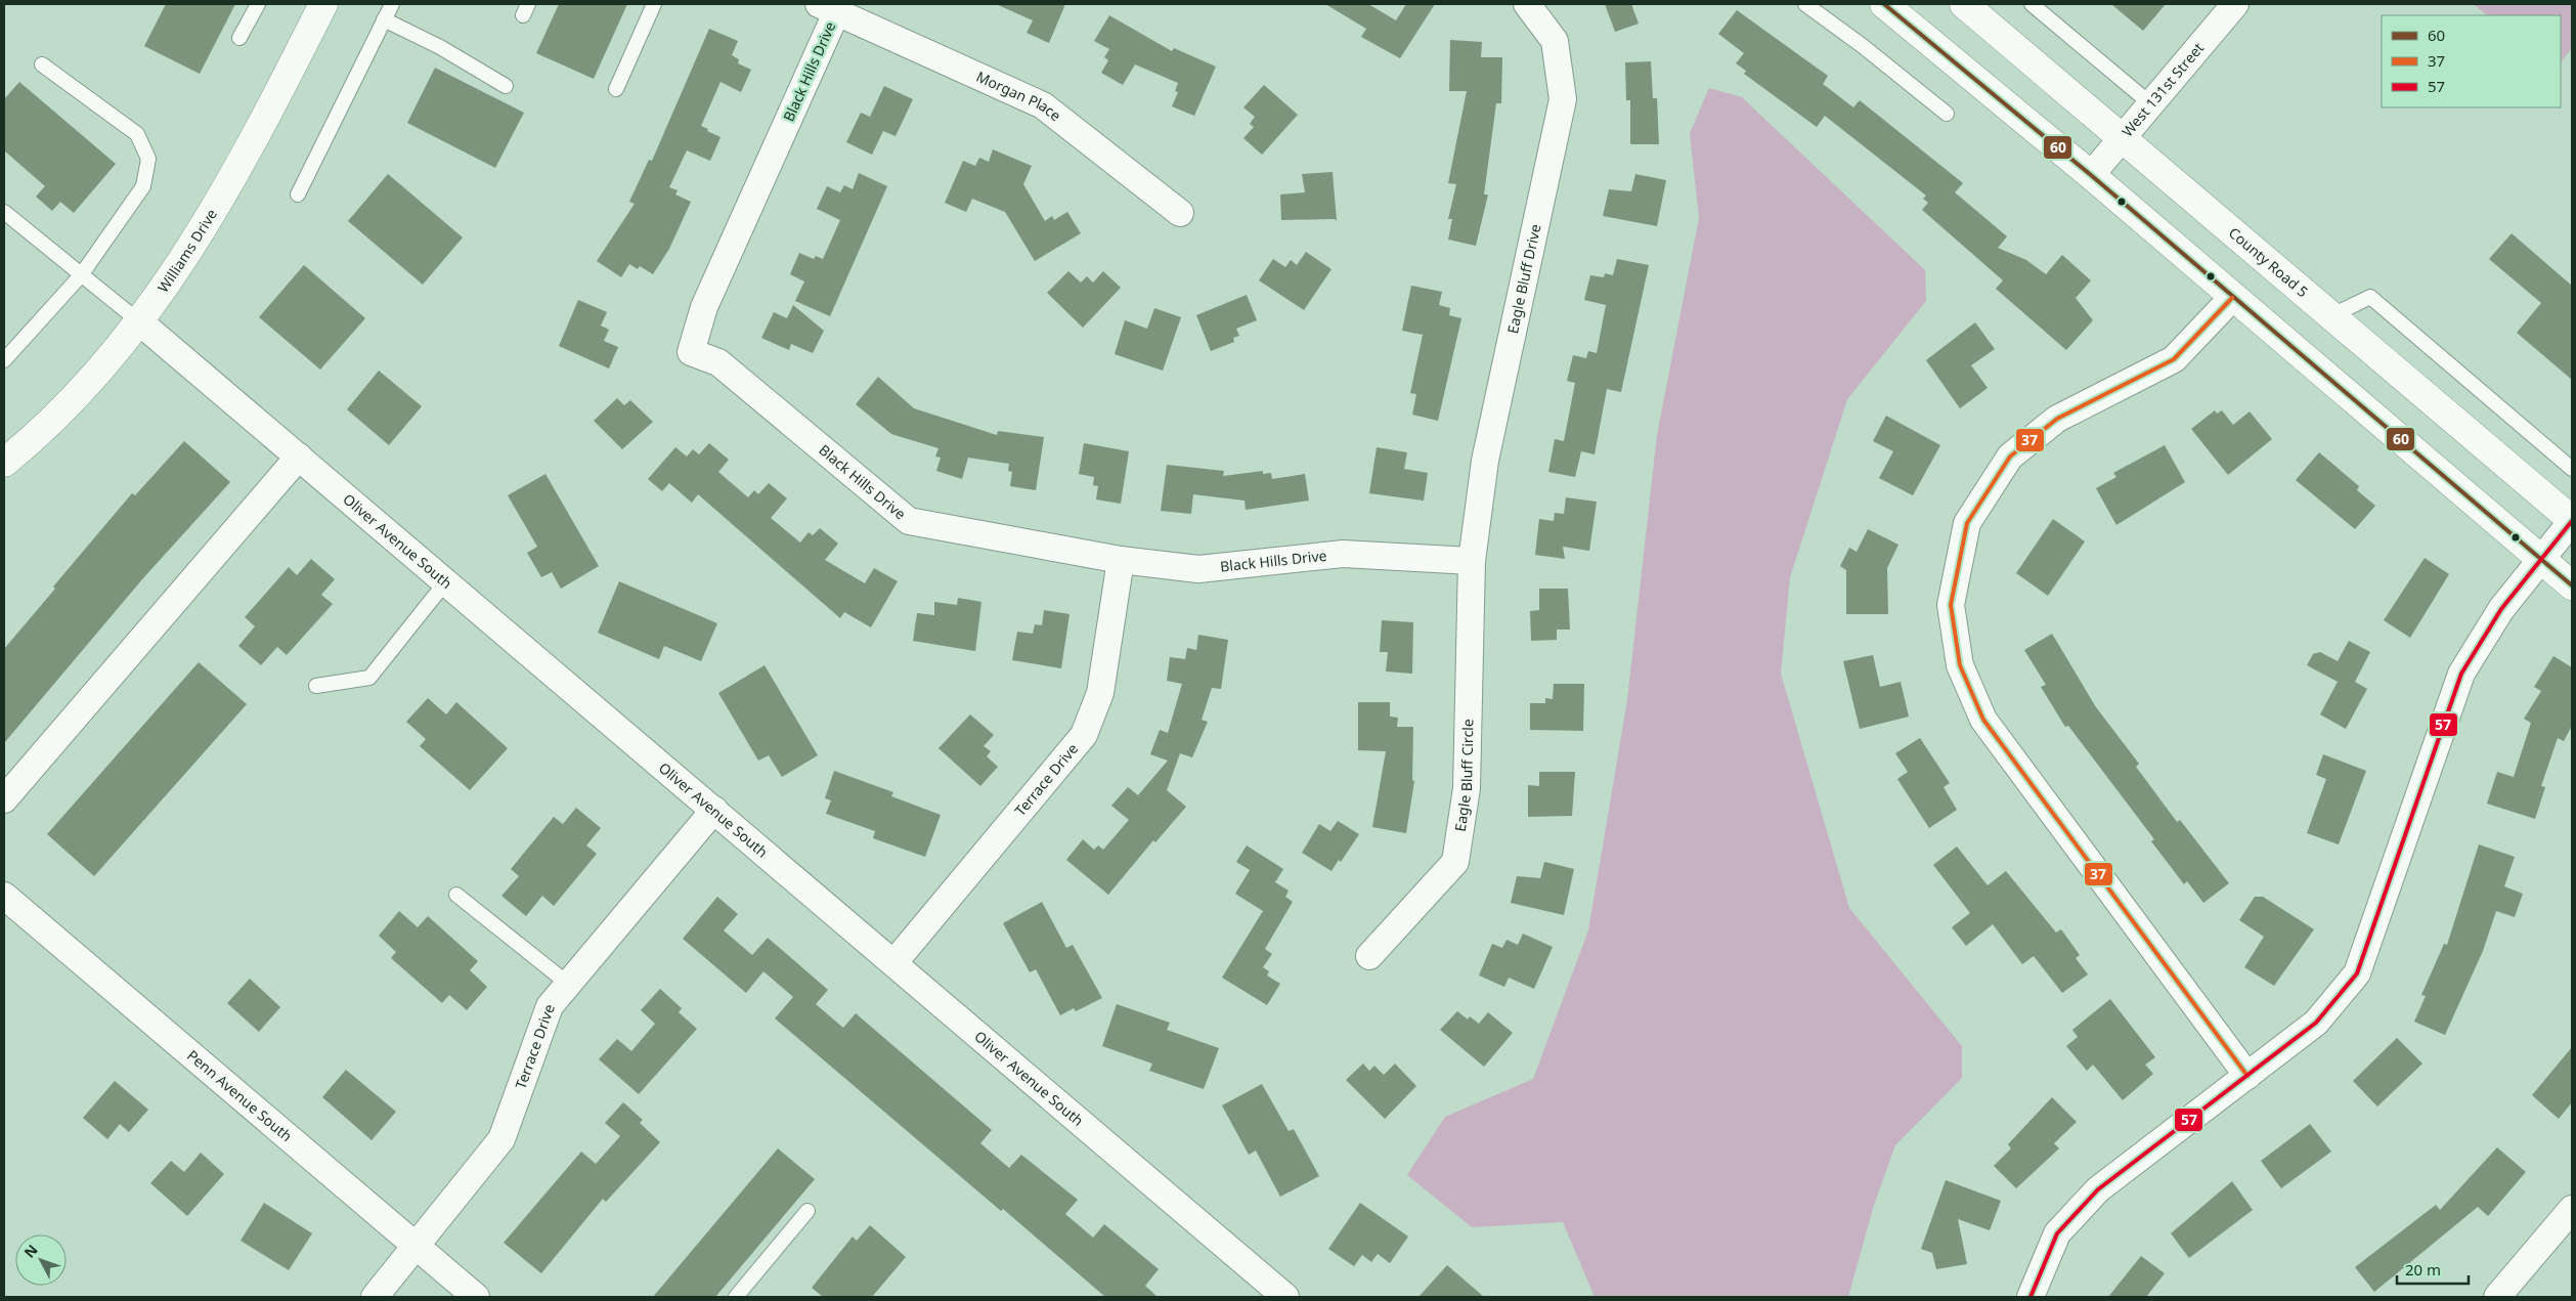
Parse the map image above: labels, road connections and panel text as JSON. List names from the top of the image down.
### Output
{
  "streets": {
    "main road": ["Williams Drive", "County Road 5"],
    "street": [
      "Black Hills Drive",
      "West 131st Street",
      "Morgan Place",
      "Eagle Bluff Drive",
      "Oliver Avenue South",
      "Eagle Bluff Circle",
      "Terrace Drive",
      "Penn Avenue South"
    ]
  },
  "crossings": [
    ["Black Hills Drive", "Morgan Place"],
    ["Black Hills Drive", "Eagle Bluff Drive"],
    ["Black Hills Drive", "Eagle Bluff Circle"],
    ["Black Hills Drive", "Terrace Drive"],
    ["West 131st Street", "County Road 5"],
    ["Williams Drive", "Oliver Avenue South"],
    ["Eagle Bluff Drive", "Eagle Bluff Circle"],
    ["Oliver Avenue South", "Terrace Drive"],
    ["Terrace Drive", "Penn Avenue South"]
  ],
  "lines": ["transit line 60", "transit line 37", "transit line 57"],
  "legend": ["60", "37", "57"],
  "scale_bar": "20 m",
  "north": "top left"
}
